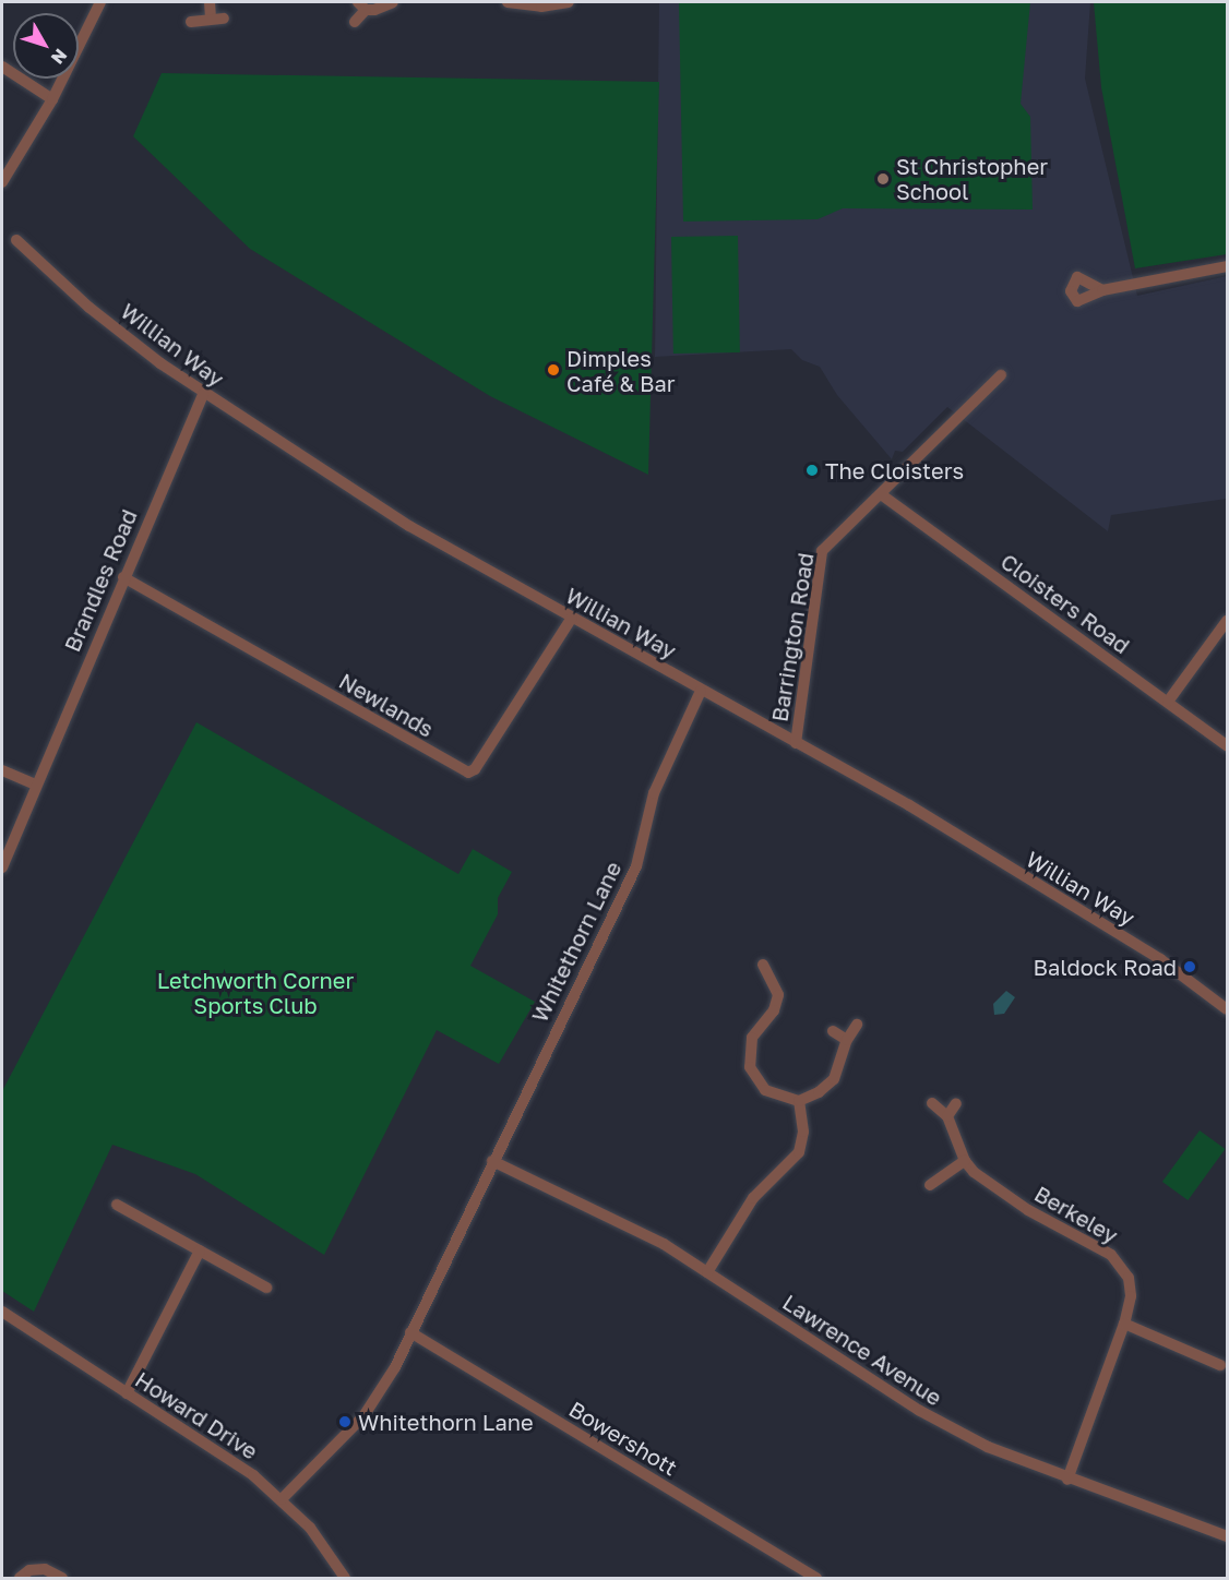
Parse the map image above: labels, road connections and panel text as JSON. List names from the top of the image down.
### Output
{
  "streets": {
    "street": [
      "Willian Way",
      "Brandles Road",
      "Cloisters Road",
      "Barrington Road",
      "Newlands",
      "Whitethorn Lane",
      "Berkeley",
      "Lawrence Avenue",
      "Howard Drive",
      "Bowershott"
    ]
  },
  "crossings": [
    ["Willian Way", "Brandles Road"],
    ["Willian Way", "Barrington Road"],
    ["Willian Way", "Newlands"],
    ["Willian Way", "Whitethorn Lane"],
    ["Brandles Road", "Newlands"],
    ["Cloisters Road", "Barrington Road"],
    ["Whitethorn Lane", "Lawrence Avenue"],
    ["Whitethorn Lane", "Howard Drive"],
    ["Whitethorn Lane", "Bowershott"],
    ["Berkeley", "Lawrence Avenue"]
  ],
  "parks": ["Letchworth Corner Sports Club"],
  "places": [
    "St Christopher School",
    "Dimples Café & Bar",
    "The Cloisters",
    "Baldock Road",
    "Whitethorn Lane"
  ],
  "north": "bottom right"
}
